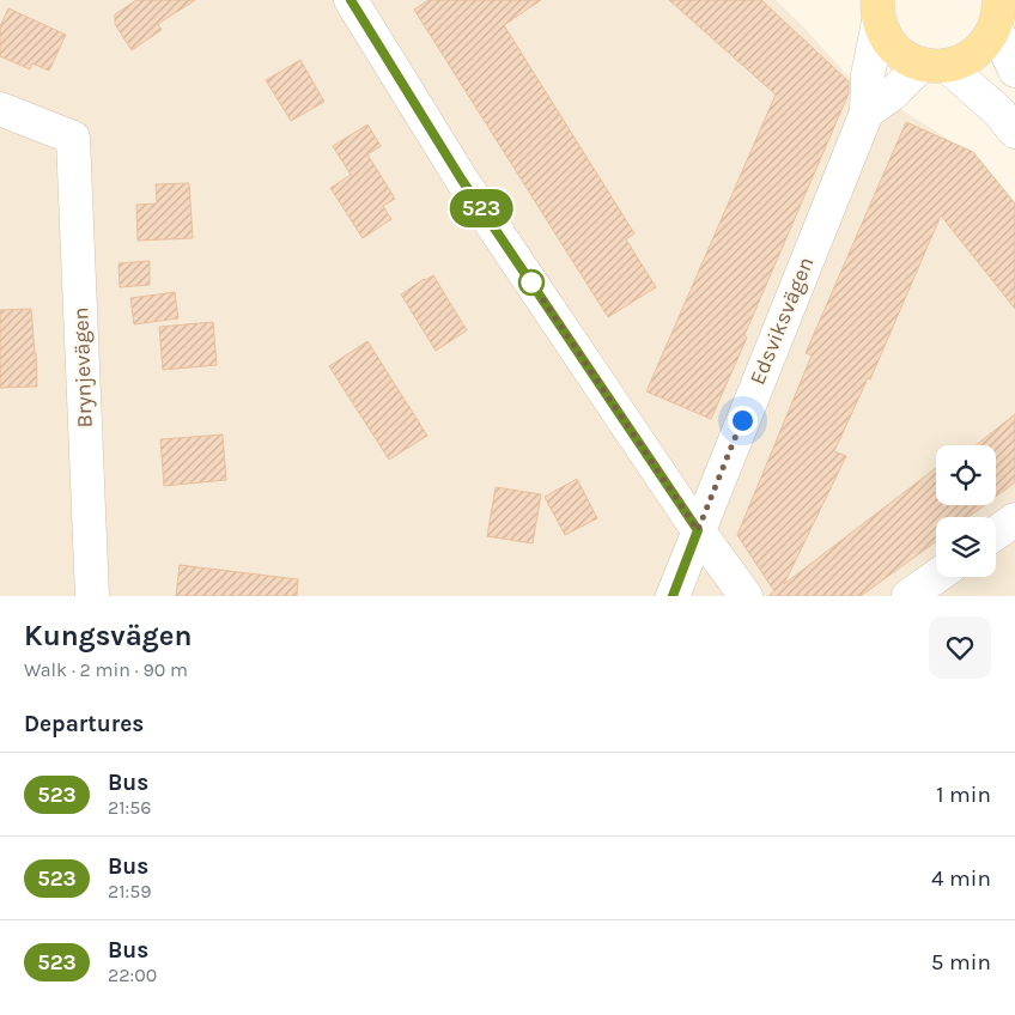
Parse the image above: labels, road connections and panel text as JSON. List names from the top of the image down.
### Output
{
  "streets": {
    "street": ["Edsviksvägen", "Brynjevägen"]
  },
  "lines": ["bus line 523"],
  "page": {
    "on_map": "523",
    "heading": [
      ["Kungsvägen", "Walk · 2 min · 90 m"],
      "Departures"
    ],
    "list": [
      {
        "mark": "523",
        "name": "Bus",
        "note": "21:56",
        "value": "1 min"
      },
      {
        "mark": "523",
        "name": "Bus",
        "note": "21:59",
        "value": "4 min"
      },
      {
        "mark": "523",
        "name": "Bus",
        "note": "22:00",
        "value": "5 min"
      }
    ]
  }
}
